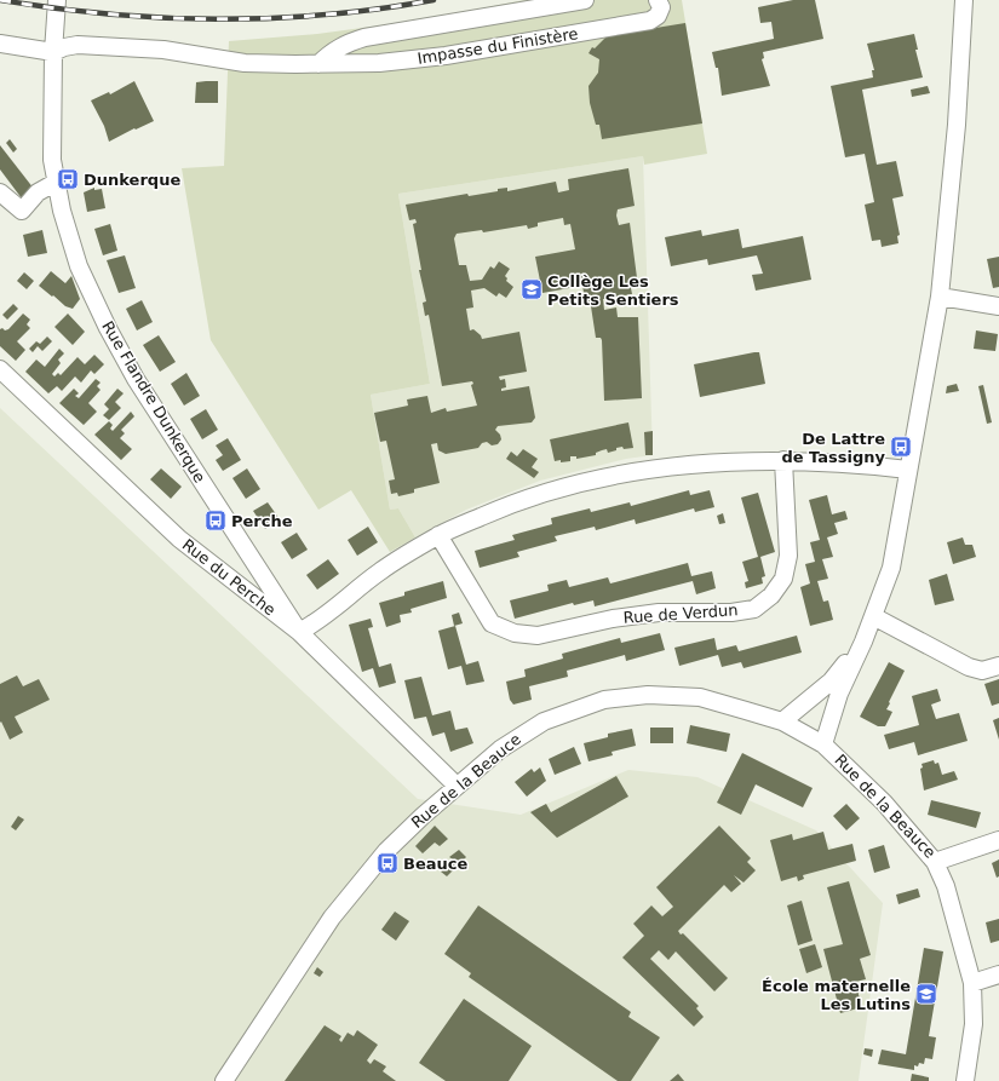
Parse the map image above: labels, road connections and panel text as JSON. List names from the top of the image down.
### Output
{
  "streets": {
    "street": [
      "Impasse du Finistère",
      "Rue Flandre Dunkerque",
      "Rue du Perche",
      "Rue de Verdun",
      "Rue de la Beauce"
    ]
  },
  "crossings": [
    ["Impasse du Finistère", "Rue Flandre Dunkerque"],
    ["Rue Flandre Dunkerque", "Rue du Perche"],
    ["Rue du Perche", "Rue de la Beauce"]
  ],
  "places": {
    "bus stop": [
      "Dunkerque",
      "De Lattre de Tassigny",
      "Perche",
      "Beauce"
    ],
    "school or university": ["Collège Les Petits Sentiers", "École maternelle Les Lutins"]
  }
}
